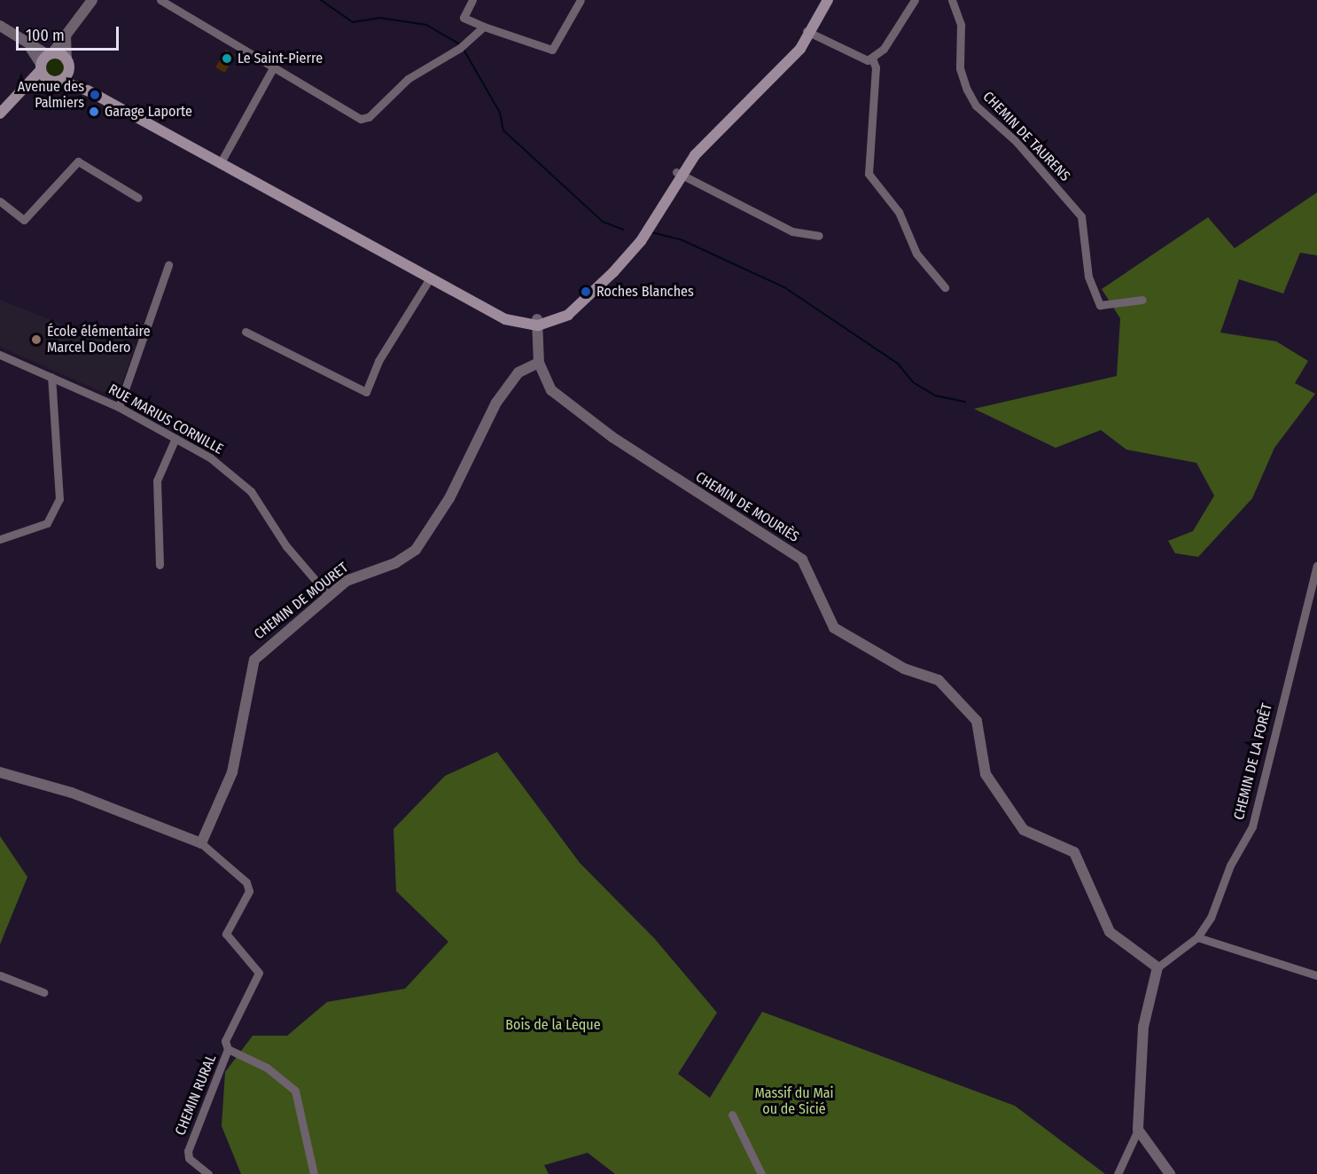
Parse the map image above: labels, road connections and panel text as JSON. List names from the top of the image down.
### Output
{
  "streets": {
    "street": [
      "CHEMIN DE TAURENS",
      "RUE MARIUS CORNILLE",
      "CHEMIN DE MOURIÈS",
      "CHEMIN DE MOURET",
      "CHEMIN DE LA FORÊT",
      "CHEMIN RURAL"
    ]
  },
  "crossings": [
    ["RUE MARIUS CORNILLE", "CHEMIN DE MOURET"],
    ["CHEMIN DE MOURIÈS", "CHEMIN DE MOURET"],
    ["CHEMIN DE MOURIÈS", "CHEMIN DE LA FORÊT"],
    ["CHEMIN DE MOURET", "CHEMIN RURAL"]
  ],
  "parks": ["Bois de la Lèque", "Massif du Mai ou de Sicié"],
  "places": [
    "Le Saint-Pierre",
    "Avenue des Palmiers",
    "Garage Laporte",
    "Roches Blanches",
    "École élémentaire Marcel Dodero"
  ],
  "scale_bar": "100 m"
}
